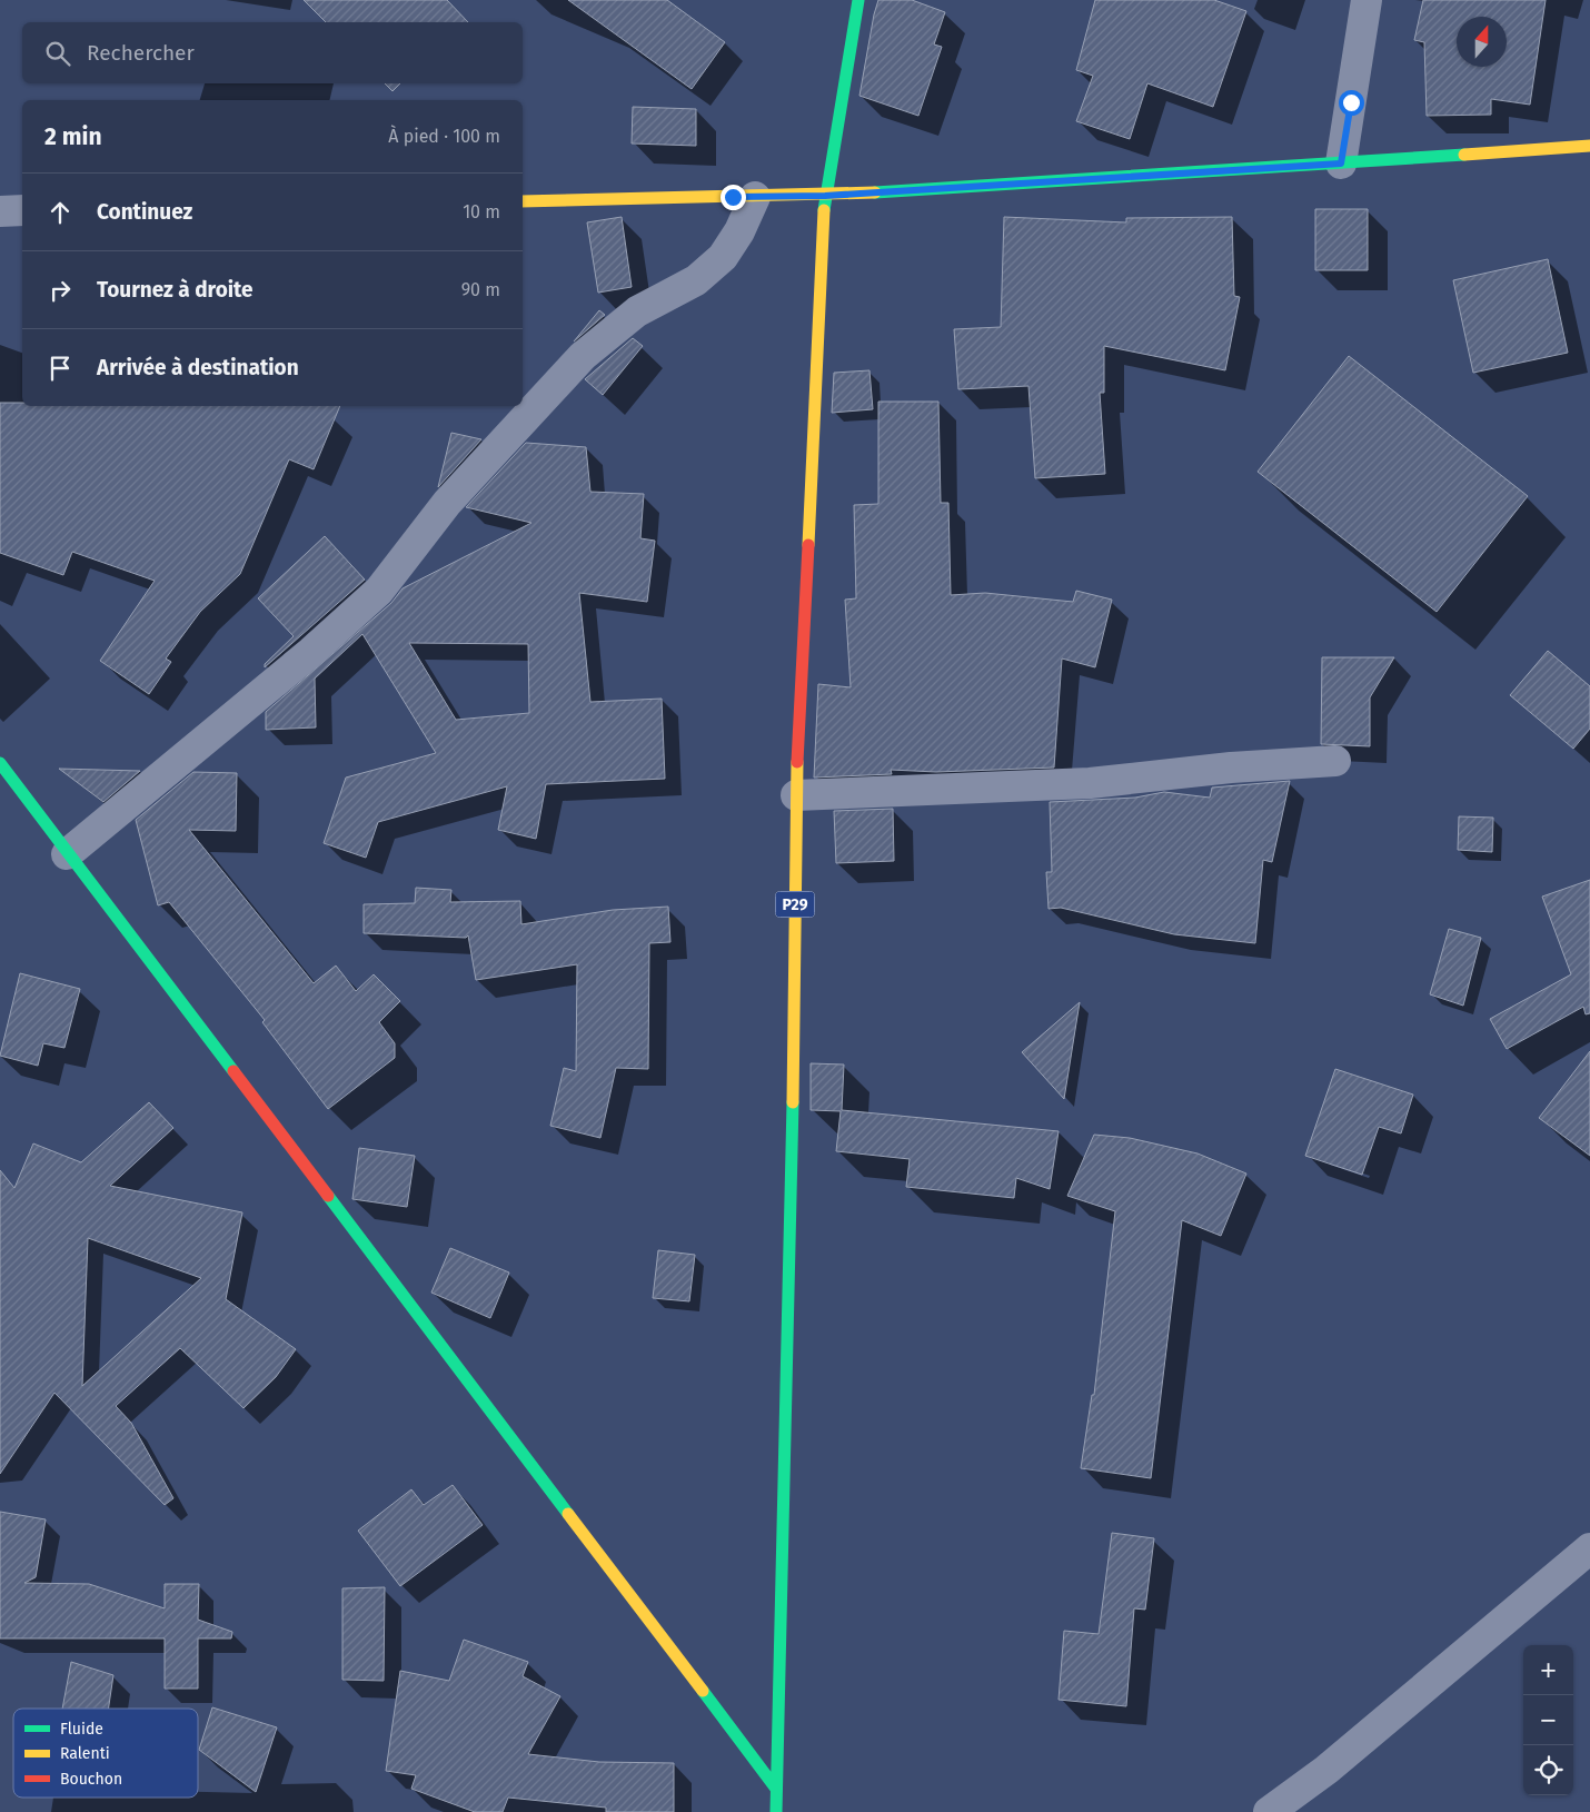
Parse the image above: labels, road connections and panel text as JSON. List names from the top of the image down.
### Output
{
  "streets": {
    "street": ["P29"]
  },
  "legend": ["Fluide", "Ralenti", "Bouchon"],
  "north": "top",
  "page": {
    "search": "Rechercher",
    "heading": ["2 min", "À pied · 100 m"],
    "list": [
      ["Continuez", "10 m"],
      ["Tournez à droite", "90 m"],
      "Arrivée à destination"
    ],
    "map_buttons": ["+", "−"]
  }
}
